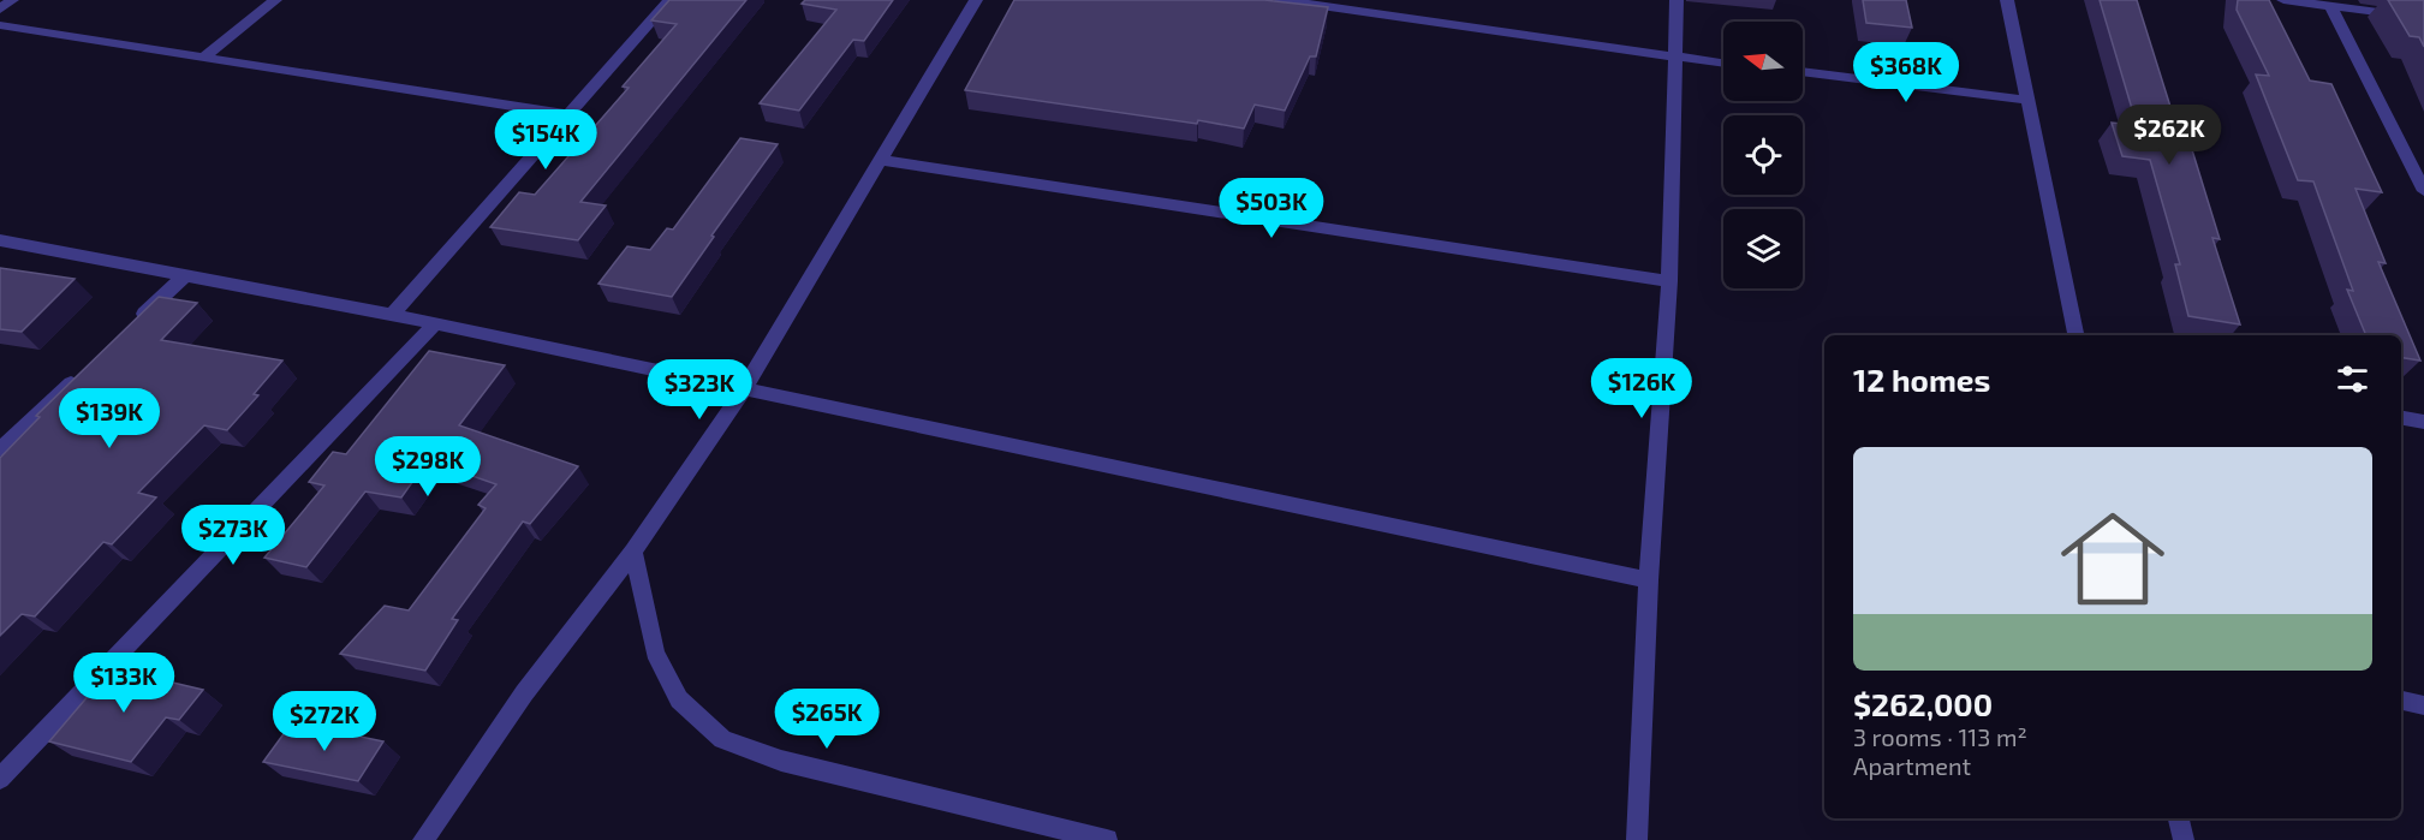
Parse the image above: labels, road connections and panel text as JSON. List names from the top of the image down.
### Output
{
  "north": "left",
  "page": {
    "price": [
      "$368K",
      "$262K",
      "$154K",
      "$503K",
      "$126K",
      "$323K",
      "$139K",
      "$298K",
      "$273K",
      "$133K",
      "$265K",
      "$272K"
    ],
    "heading": "12 homes",
    "list": [
      {
        "name": "$262,000",
        "note": "3 rooms · 113 m² · Apartment"
      }
    ]
  }
}
